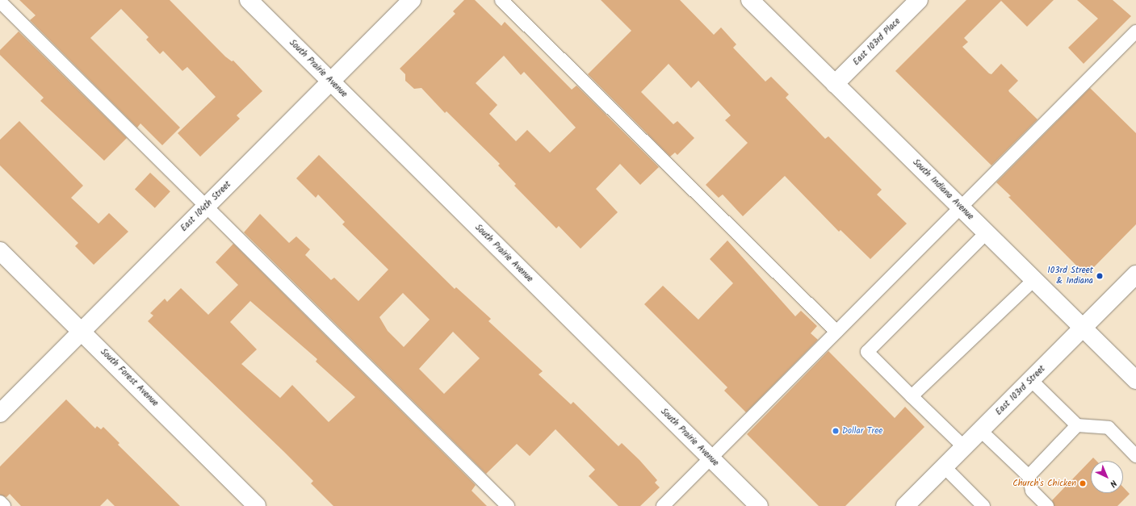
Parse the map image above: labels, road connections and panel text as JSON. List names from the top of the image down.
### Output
{
  "streets": {
    "street": [
      "East 103rd Place",
      "South Prairie Avenue",
      "South Indiana Avenue",
      "East 104th Street",
      "South Forest Avenue",
      "East 103rd Street"
    ]
  },
  "crossings": [
    ["East 103rd Place", "South Indiana Avenue"],
    ["South Prairie Avenue", "East 104th Street"],
    ["South Indiana Avenue", "East 103rd Street"],
    ["East 104th Street", "South Forest Avenue"]
  ],
  "places": ["103rd Street & Indiana", "Dollar Tree", "Church's Chicken"],
  "north": "bottom right"
}
